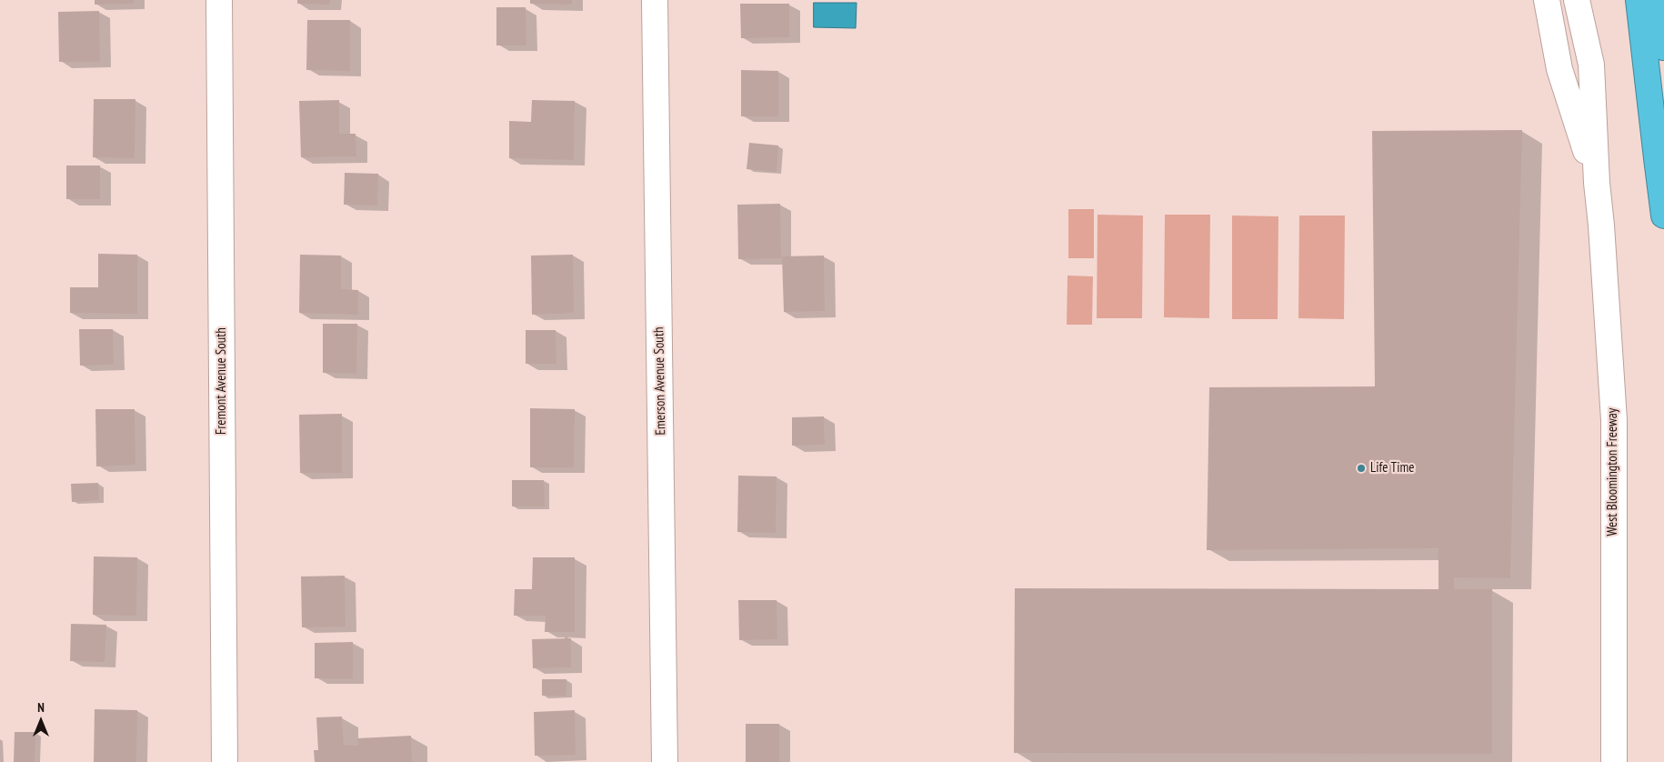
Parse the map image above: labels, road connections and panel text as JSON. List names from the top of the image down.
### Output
{
  "streets": {
    "street": ["Fremont Avenue South", "Emerson Avenue South", "West Bloomington Freeway"]
  },
  "places": ["Life Time"],
  "north": "top"
}
